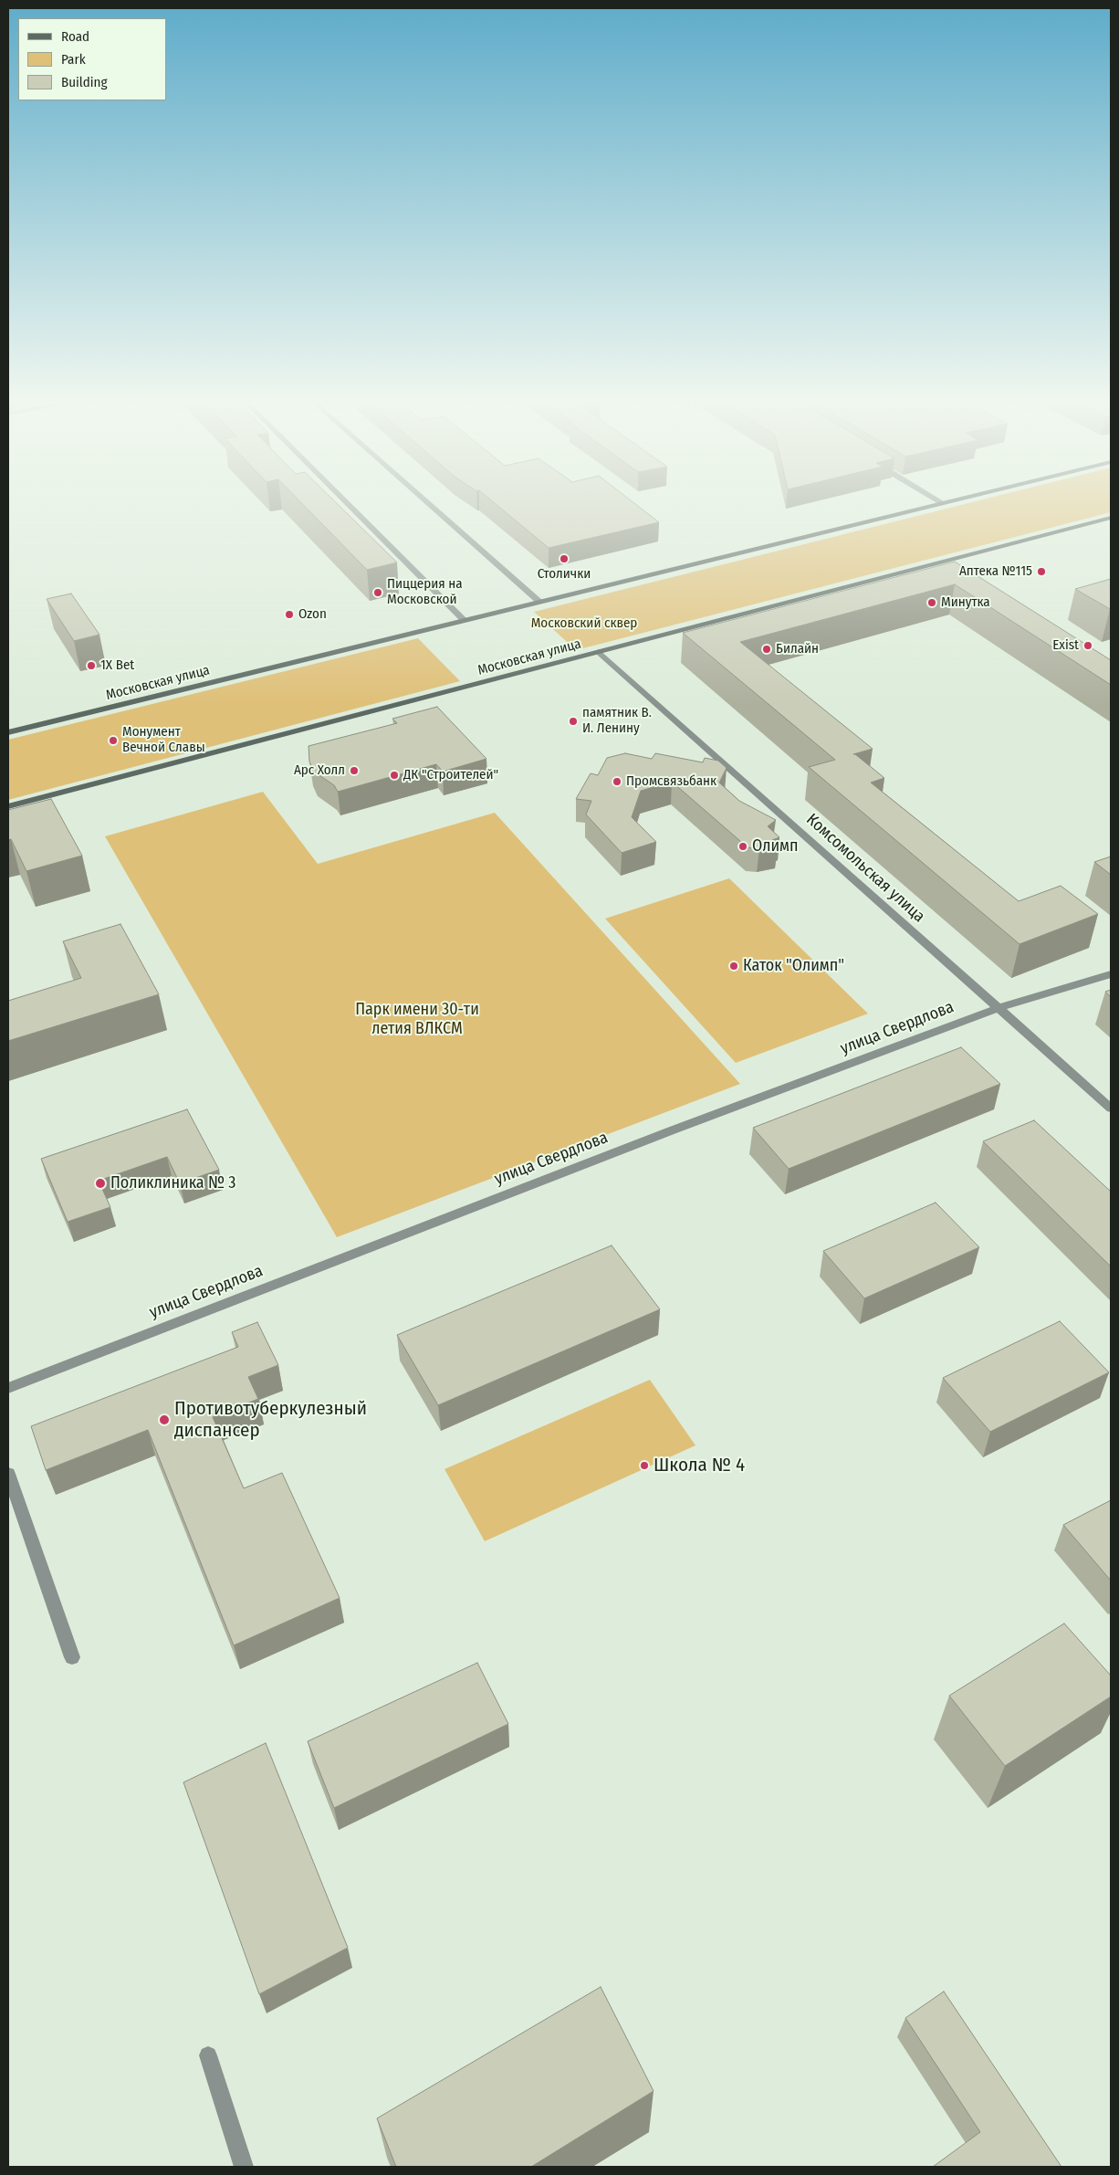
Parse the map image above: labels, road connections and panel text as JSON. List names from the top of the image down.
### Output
{
  "streets": {
    "main road": ["Московская улица"],
    "street": ["Комсомольская улица", "улица Свердлова"]
  },
  "crossings": [
    ["Московская улица", "Комсомольская улица"],
    ["Комсомольская улица", "улица Свердлова"]
  ],
  "parks": ["Московский сквер", "Парк имени 30-ти летия ВЛКСМ"],
  "places": [
    "Столички",
    "Аптека №115",
    "Пиццерия на Московской",
    "Минутка",
    "Ozon",
    "Exist",
    "Билайн",
    "1X Bet",
    "памятник В. И. Ленину",
    "Монумент Вечной Славы",
    "Арс Холл",
    "ДК \"Строителей\"",
    "Промсвязьбанк",
    "Олимп",
    "Каток \"Олимп\"",
    "Поликлиника № 3",
    "Противотуберкулезный диспансер",
    "Школа № 4"
  ],
  "legend": ["Road", "Park", "Building"]
}
